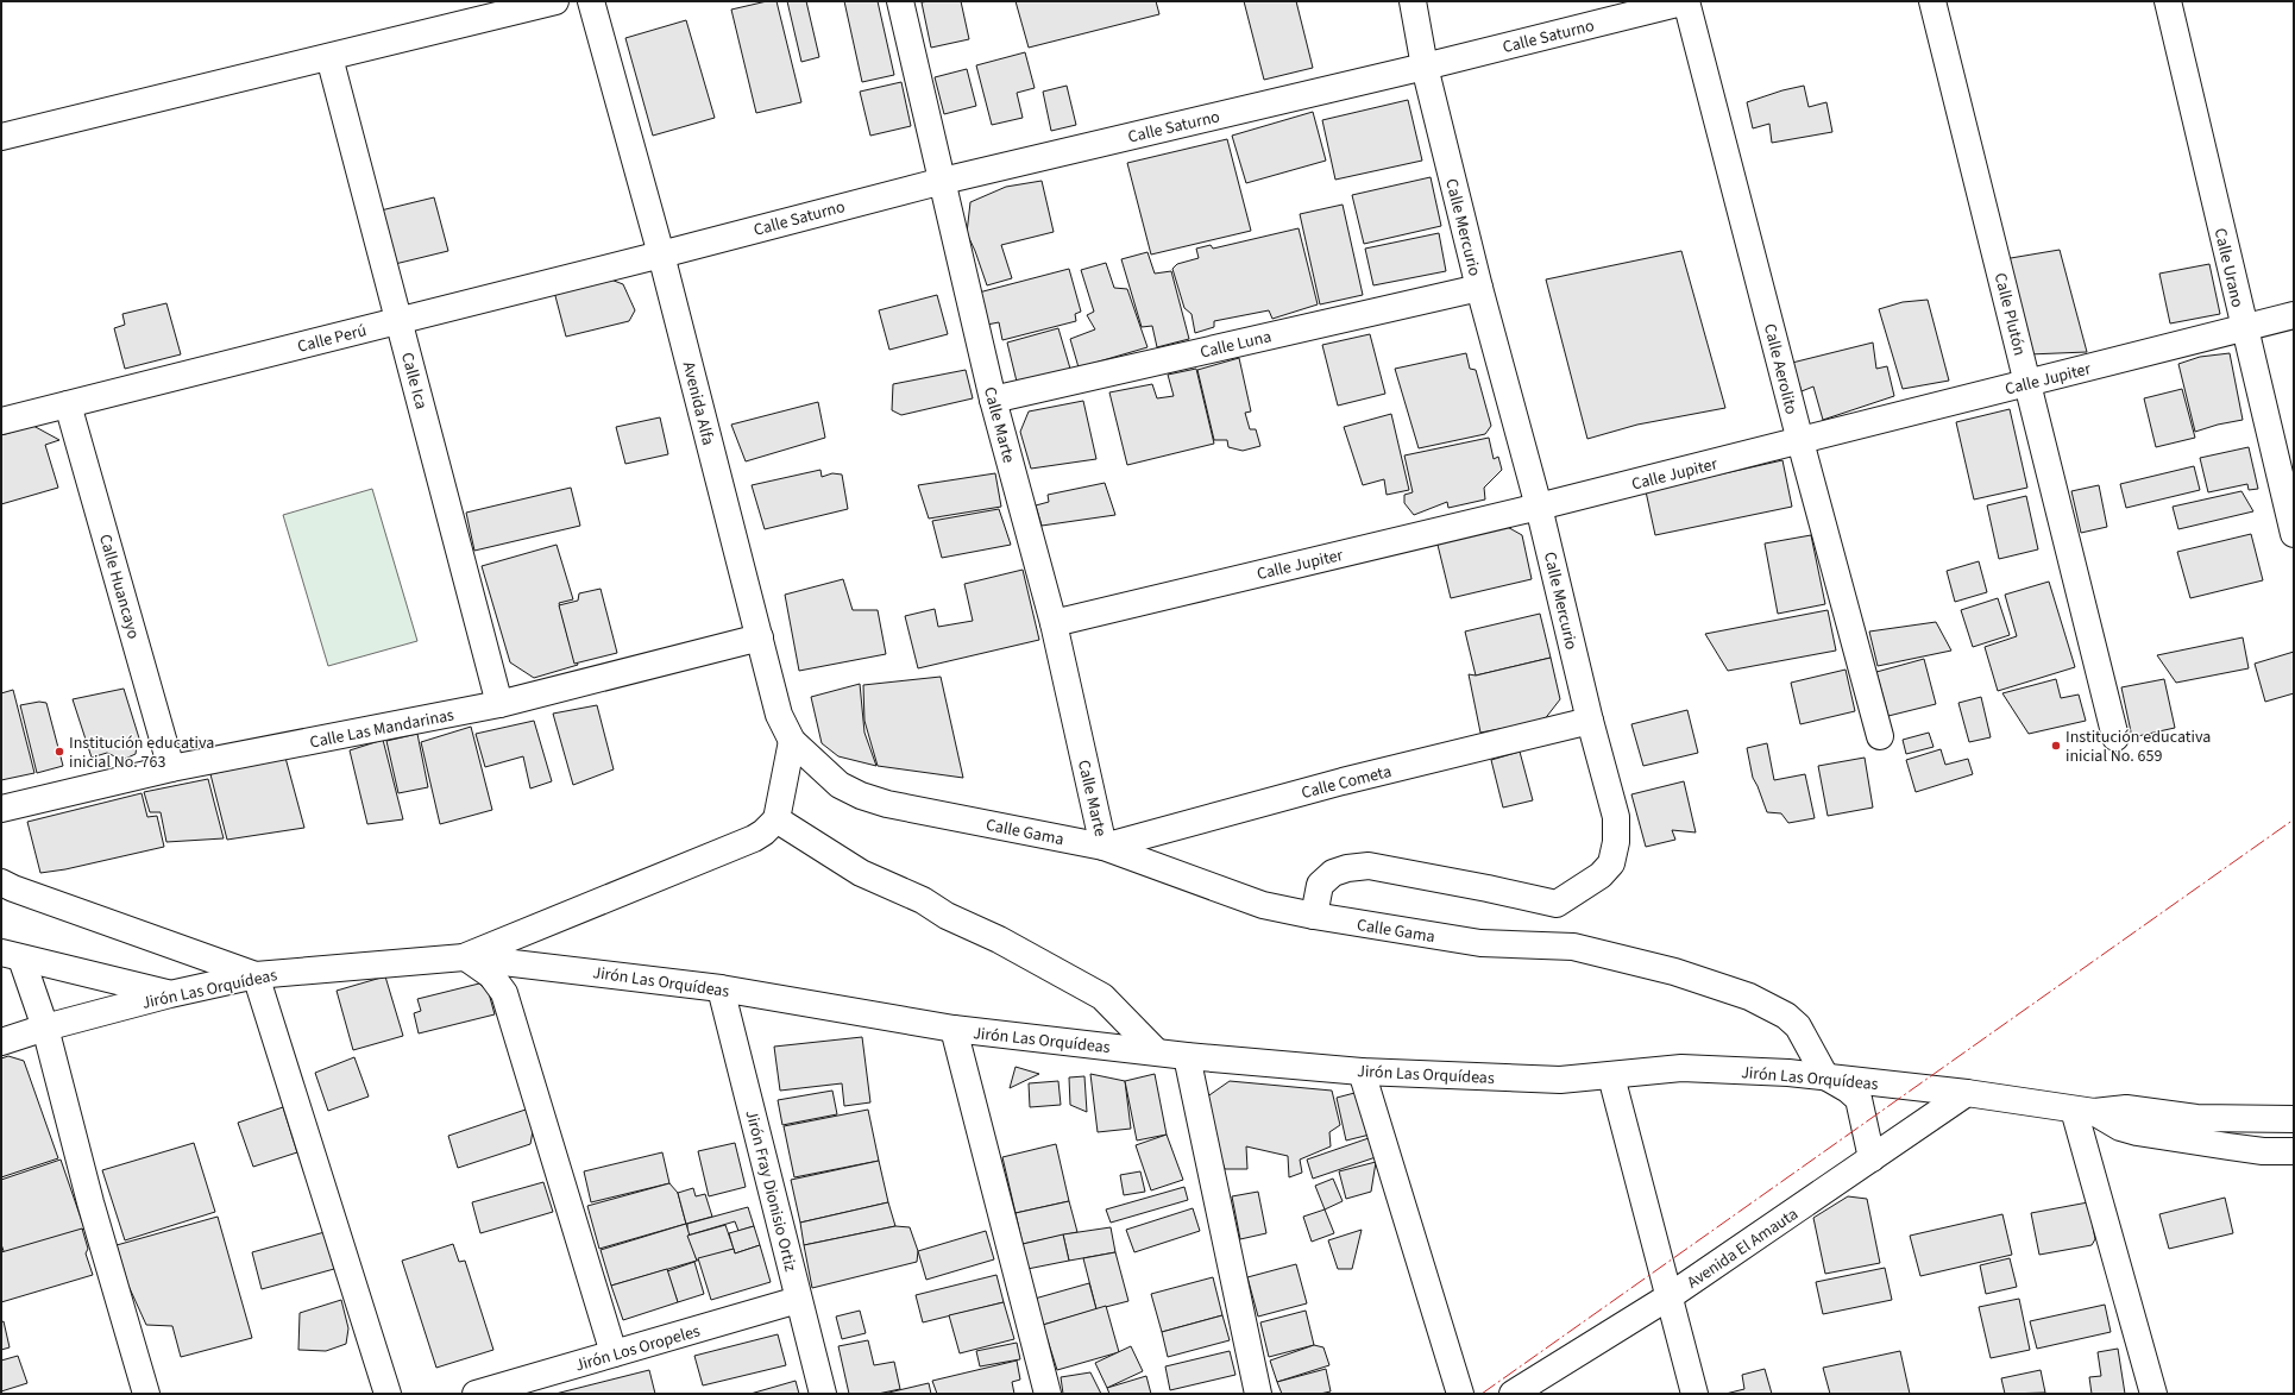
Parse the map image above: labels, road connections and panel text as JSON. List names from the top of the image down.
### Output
{
  "streets": {
    "main road": [
      "Calle Saturno",
      "Calle Mercurio",
      "Calle Urano",
      "Calle Plutón",
      "Calle Perú",
      "Calle Luna",
      "Calle Aerolito",
      "Calle Jupiter",
      "Calle Ica",
      "Avenida Alfa",
      "Calle Marte",
      "Calle Huancayo",
      "Calle Las Mandarinas",
      "Calle Cometa",
      "Calle Gama",
      "Jirón Las Orquídeas",
      "Jirón Fray Dionisio Ortiz",
      "Avenida El Amauta",
      "Jirón Los Oropeles"
    ]
  },
  "crossings": [
    ["Calle Saturno", "Calle Mercurio"],
    ["Calle Saturno", "Calle Perú"],
    ["Calle Saturno", "Calle Aerolito"],
    ["Calle Saturno", "Avenida Alfa"],
    ["Calle Saturno", "Calle Marte"],
    ["Calle Mercurio", "Calle Luna"],
    ["Calle Mercurio", "Calle Jupiter"],
    ["Calle Mercurio", "Calle Cometa"],
    ["Calle Mercurio", "Calle Gama"],
    ["Calle Urano", "Calle Jupiter"],
    ["Calle Plutón", "Calle Jupiter"],
    ["Calle Perú", "Calle Ica"],
    ["Calle Perú", "Avenida Alfa"],
    ["Calle Perú", "Calle Huancayo"],
    ["Calle Luna", "Calle Marte"],
    ["Calle Aerolito", "Calle Jupiter"],
    ["Calle Jupiter", "Calle Marte"],
    ["Calle Ica", "Calle Las Mandarinas"],
    ["Avenida Alfa", "Calle Las Mandarinas"],
    ["Avenida Alfa", "Calle Gama"],
    ["Calle Marte", "Calle Cometa"],
    ["Calle Marte", "Calle Gama"],
    ["Calle Huancayo", "Calle Las Mandarinas"],
    ["Calle Cometa", "Calle Gama"],
    ["Calle Gama", "Jirón Las Orquídeas"],
    ["Jirón Las Orquídeas", "Jirón Fray Dionisio Ortiz"],
    ["Jirón Las Orquídeas", "Avenida El Amauta"],
    ["Jirón Fray Dionisio Ortiz", "Jirón Los Oropeles"]
  ],
  "places": ["Institución educativa inicial No. 659", "Institución educativa inicial No. 763"]
}
